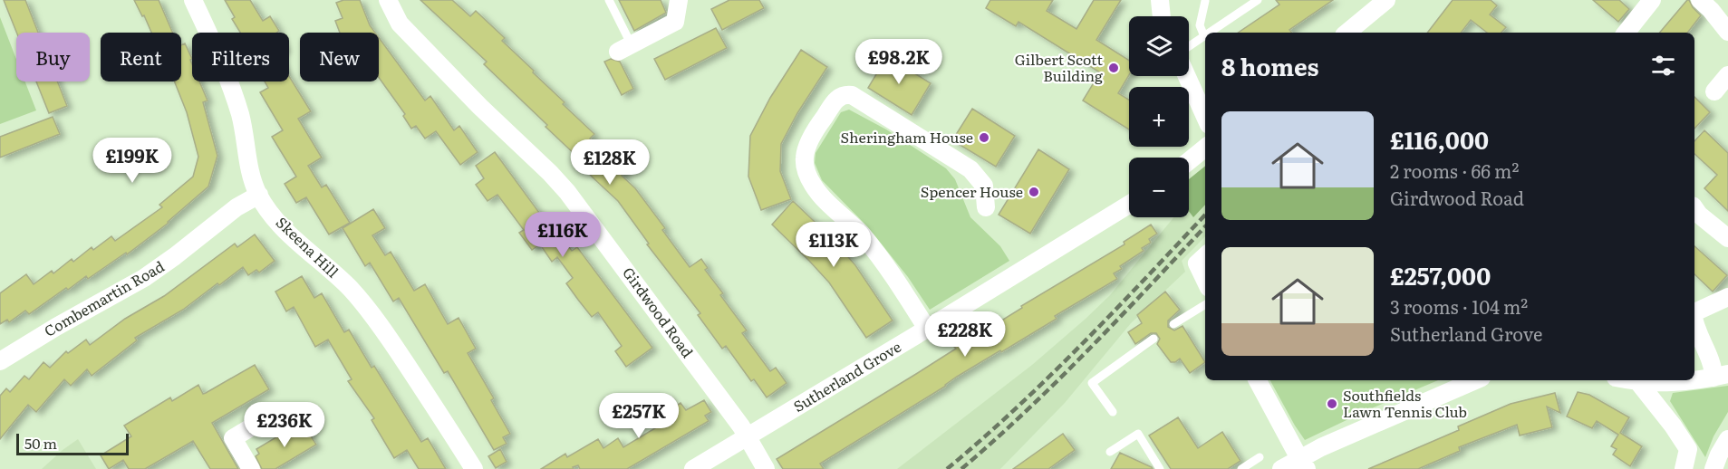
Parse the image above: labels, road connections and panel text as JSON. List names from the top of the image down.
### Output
{
  "streets": {
    "street": [
      "Skeena Hill",
      "Combemartin Road",
      "Girdwood Road",
      "Sutherland Grove"
    ]
  },
  "crossings": [
    ["Skeena Hill", "Combemartin Road"],
    ["Girdwood Road", "Sutherland Grove"]
  ],
  "places": [
    "Gilbert Scott Building",
    "Sheringham House",
    "Spencer House",
    "Southfields Lawn Tennis Club"
  ],
  "scale_bar": "50 m",
  "page": {
    "map_buttons": ["+", "−"],
    "chip": [
      "Buy",
      "Rent",
      "Filters",
      "New"
    ],
    "heading": "8 homes",
    "price": [
      "£98.2K",
      "£199K",
      "£128K",
      "£116K",
      "£113K",
      "£228K",
      "£257K",
      "£236K"
    ],
    "list": [
      {
        "name": "£116,000",
        "note": "2 rooms · 66 m² · Girdwood Road"
      },
      {
        "name": "£257,000",
        "note": "3 rooms · 104 m² · Sutherland Grove"
      }
    ],
    "scale": "50 m"
  }
}
